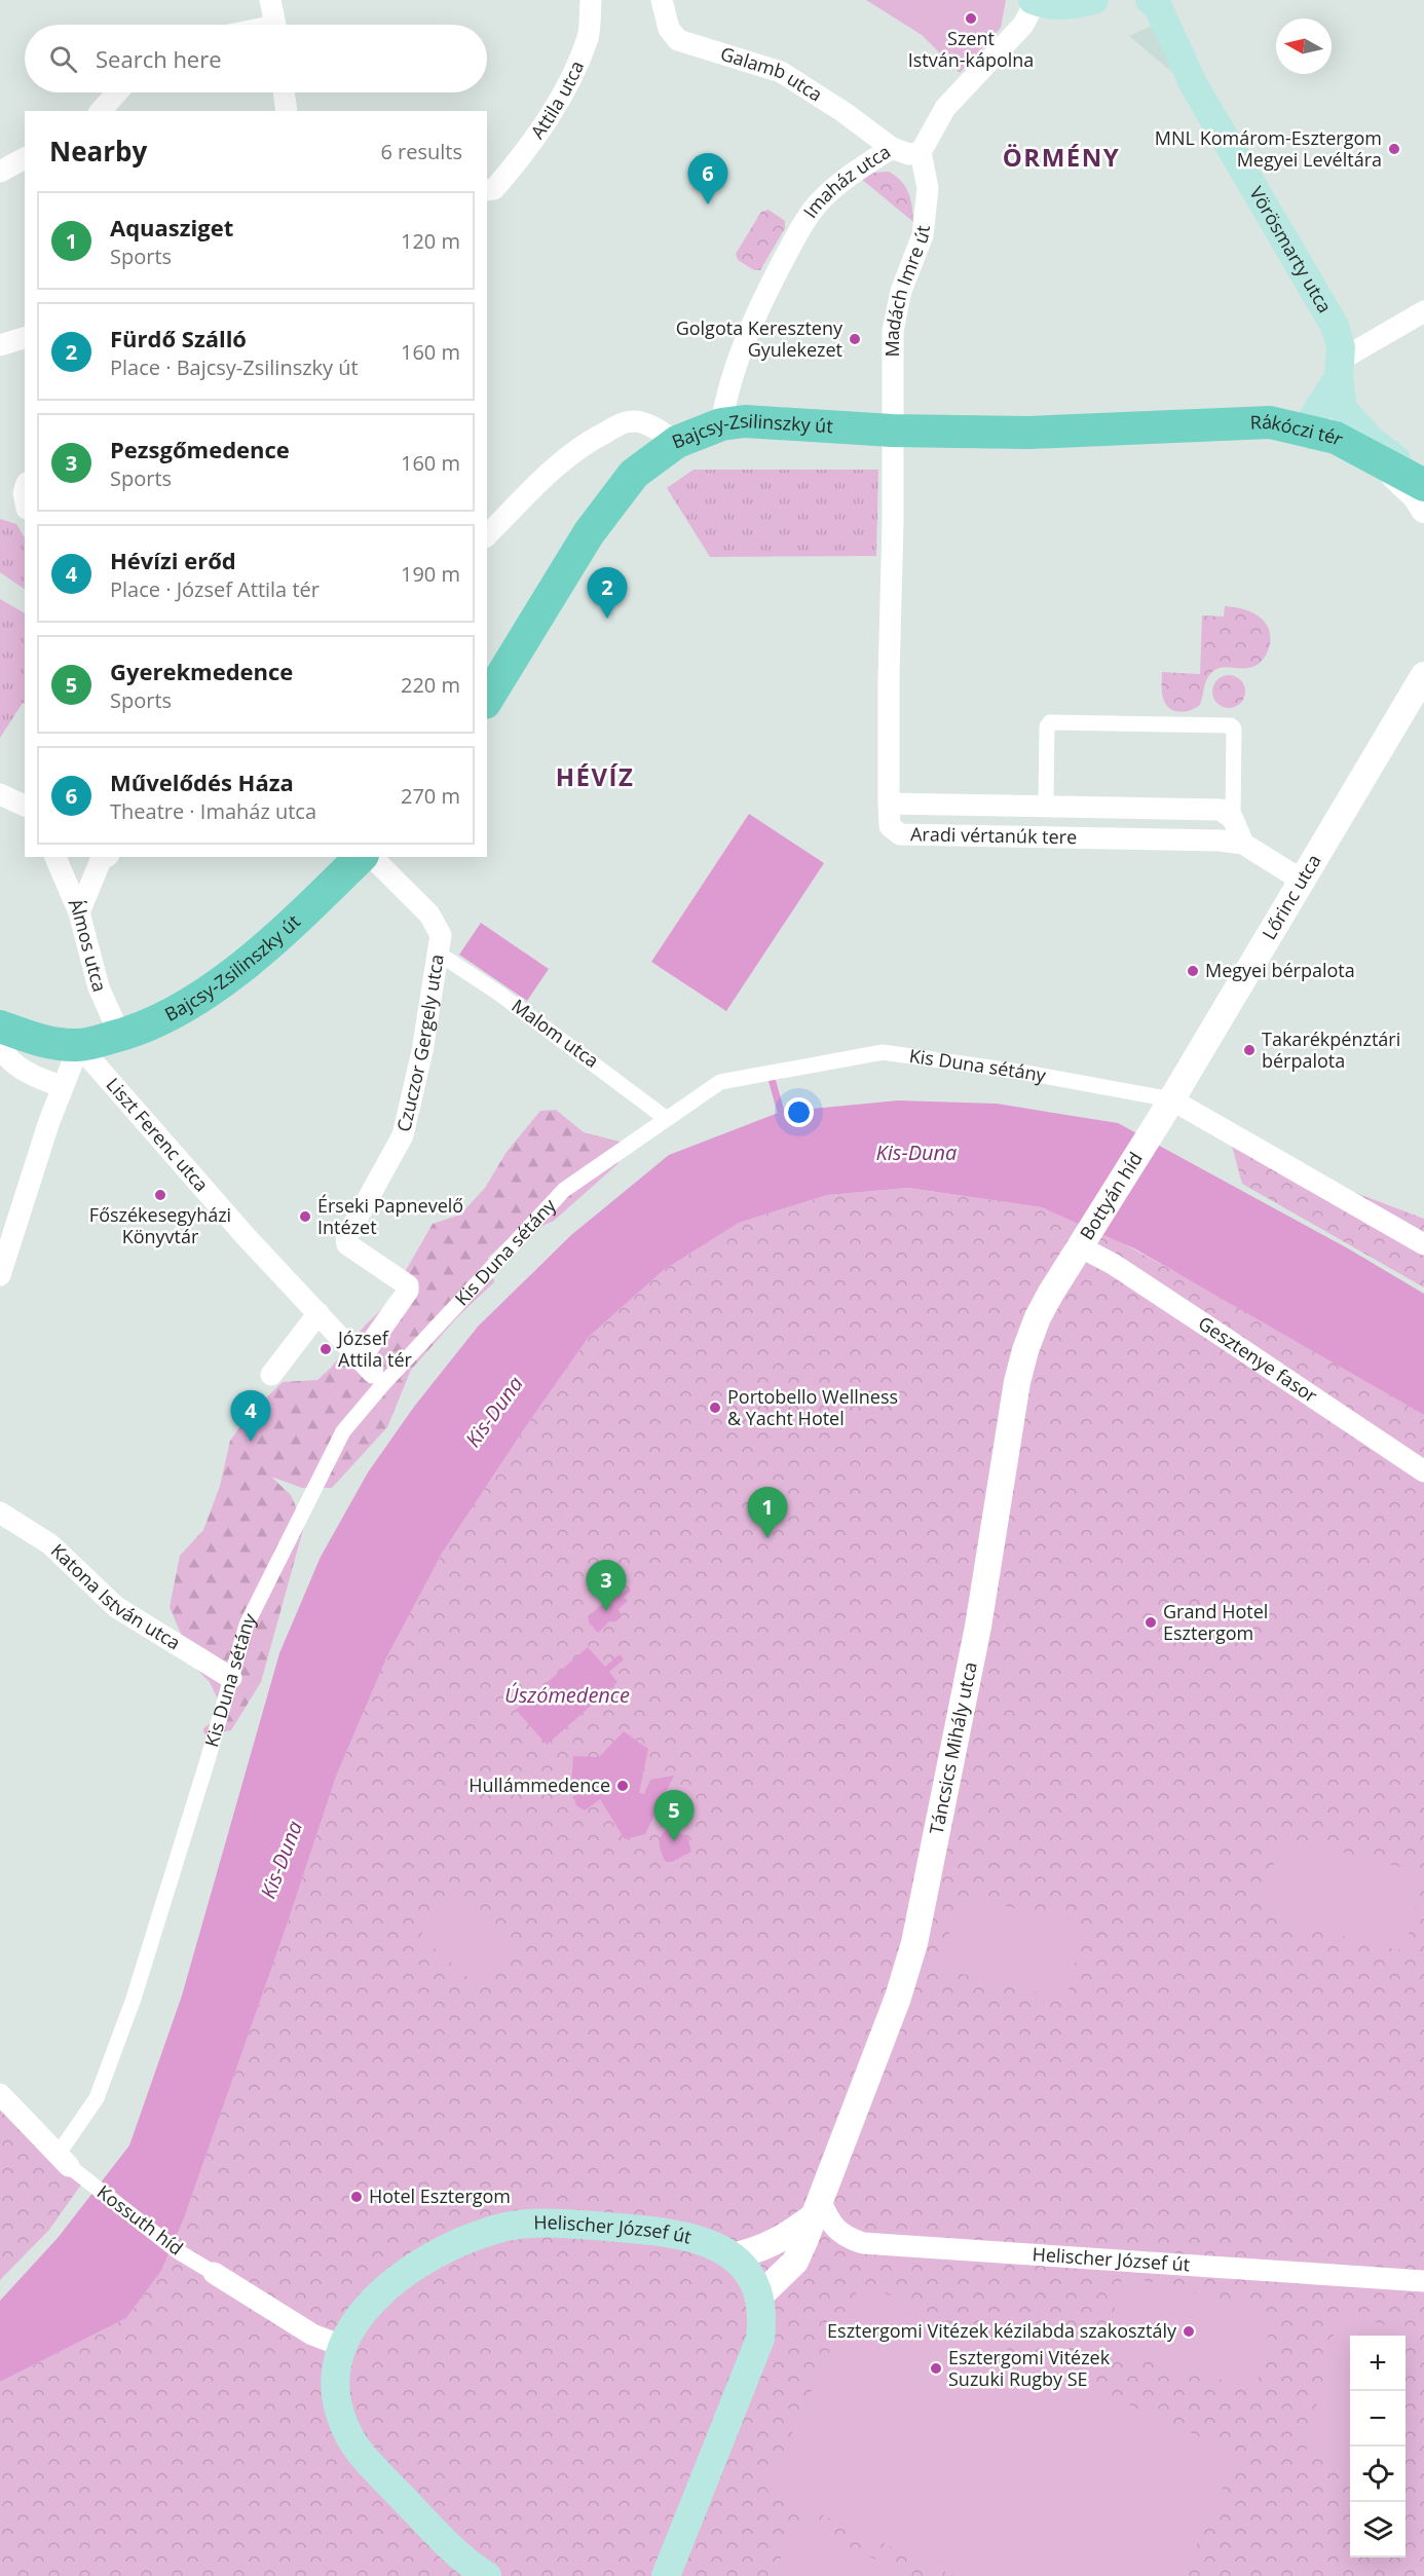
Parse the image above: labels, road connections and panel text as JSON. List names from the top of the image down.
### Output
{
  "streets": {
    "main road": [
      "Vörösmarty utca",
      "Rákóczi tér",
      "Bajcsy-Zsilinszky út",
      "Helischer József út"
    ],
    "street": [
      "Galamb utca",
      "Attila utca",
      "Imaház utca",
      "Madách Imre út",
      "Aradi vértanúk tere",
      "Lőrinc utca",
      "Álmos utca",
      "Malom utca",
      "Czuczor Gergely utca",
      "Kis Duna sétány",
      "Liszt Ferenc utca",
      "Bottyán híd",
      "Gesztenye fasor",
      "Katona István utca",
      "Táncsics Mihály utca",
      "Kossuth híd"
    ]
  },
  "crossings": [
    ["Galamb utca", "Imaház utca"],
    ["Imaház utca", "Madách Imre út"],
    ["Imaház utca", "Bajcsy-Zsilinszky út"],
    ["Madách Imre út", "Bajcsy-Zsilinszky út"],
    ["Rákóczi tér", "Bajcsy-Zsilinszky út"],
    ["Bajcsy-Zsilinszky út", "Álmos utca"],
    ["Bajcsy-Zsilinszky út", "Liszt Ferenc utca"],
    ["Aradi vértanúk tere", "Lőrinc utca"],
    ["Lőrinc utca", "Kis Duna sétány"],
    ["Lőrinc utca", "Bottyán híd"],
    ["Malom utca", "Czuczor Gergely utca"],
    ["Malom utca", "Kis Duna sétány"],
    ["Czuczor Gergely utca", "Liszt Ferenc utca"],
    ["Kis Duna sétány", "Bottyán híd"],
    ["Kis Duna sétány", "Katona István utca"],
    ["Kis Duna sétány", "Kossuth híd"],
    ["Bottyán híd", "Táncsics Mihály utca"],
    ["Táncsics Mihály utca", "Helischer József út"]
  ],
  "districts": ["ÖRMÉNY", "HÉVÍZ"],
  "water": ["Kis-Duna", "Úszómedence"],
  "places": [
    "Szent István-kápolna",
    "MNL Komárom-Esztergom Megyei Levéltára",
    "Golgota Kereszteny Gyulekezet",
    "Megyei bérpalota",
    "Takarékpénztári bérpalota",
    "Főszékesegyházi Könyvtár",
    "Érseki Papnevelő Intézet",
    "József Attila tér",
    "Portobello Wellness & Yacht Hotel",
    "Grand Hotel Esztergom",
    "Hullámmedence",
    "Hotel Esztergom",
    "Esztergomi Vitézek kézilabda szakosztály",
    "Esztergomi Vitézek Suzuki Rugby SE"
  ],
  "north": "left",
  "page": {
    "search": "Search here",
    "heading": ["Nearby", "6 results"],
    "pins": [
      "6",
      "2",
      "4",
      "1",
      "3",
      "5"
    ],
    "list": [
      {
        "mark": "1",
        "name": "Aquasziget",
        "note": "Sports",
        "value": "120 m"
      },
      {
        "mark": "2",
        "name": "Fürdő Szálló",
        "note": "Place · Bajcsy-Zsilinszky út",
        "value": "160 m"
      },
      {
        "mark": "3",
        "name": "Pezsgőmedence",
        "note": "Sports",
        "value": "160 m"
      },
      {
        "mark": "4",
        "name": "Hévízi erőd",
        "note": "Place · József Attila tér",
        "value": "190 m"
      },
      {
        "mark": "5",
        "name": "Gyerekmedence",
        "note": "Sports",
        "value": "220 m"
      },
      {
        "mark": "6",
        "name": "Művelődés Háza",
        "note": "Theatre · Imaház utca",
        "value": "270 m"
      }
    ],
    "map_buttons": ["+", "−"]
  }
}
